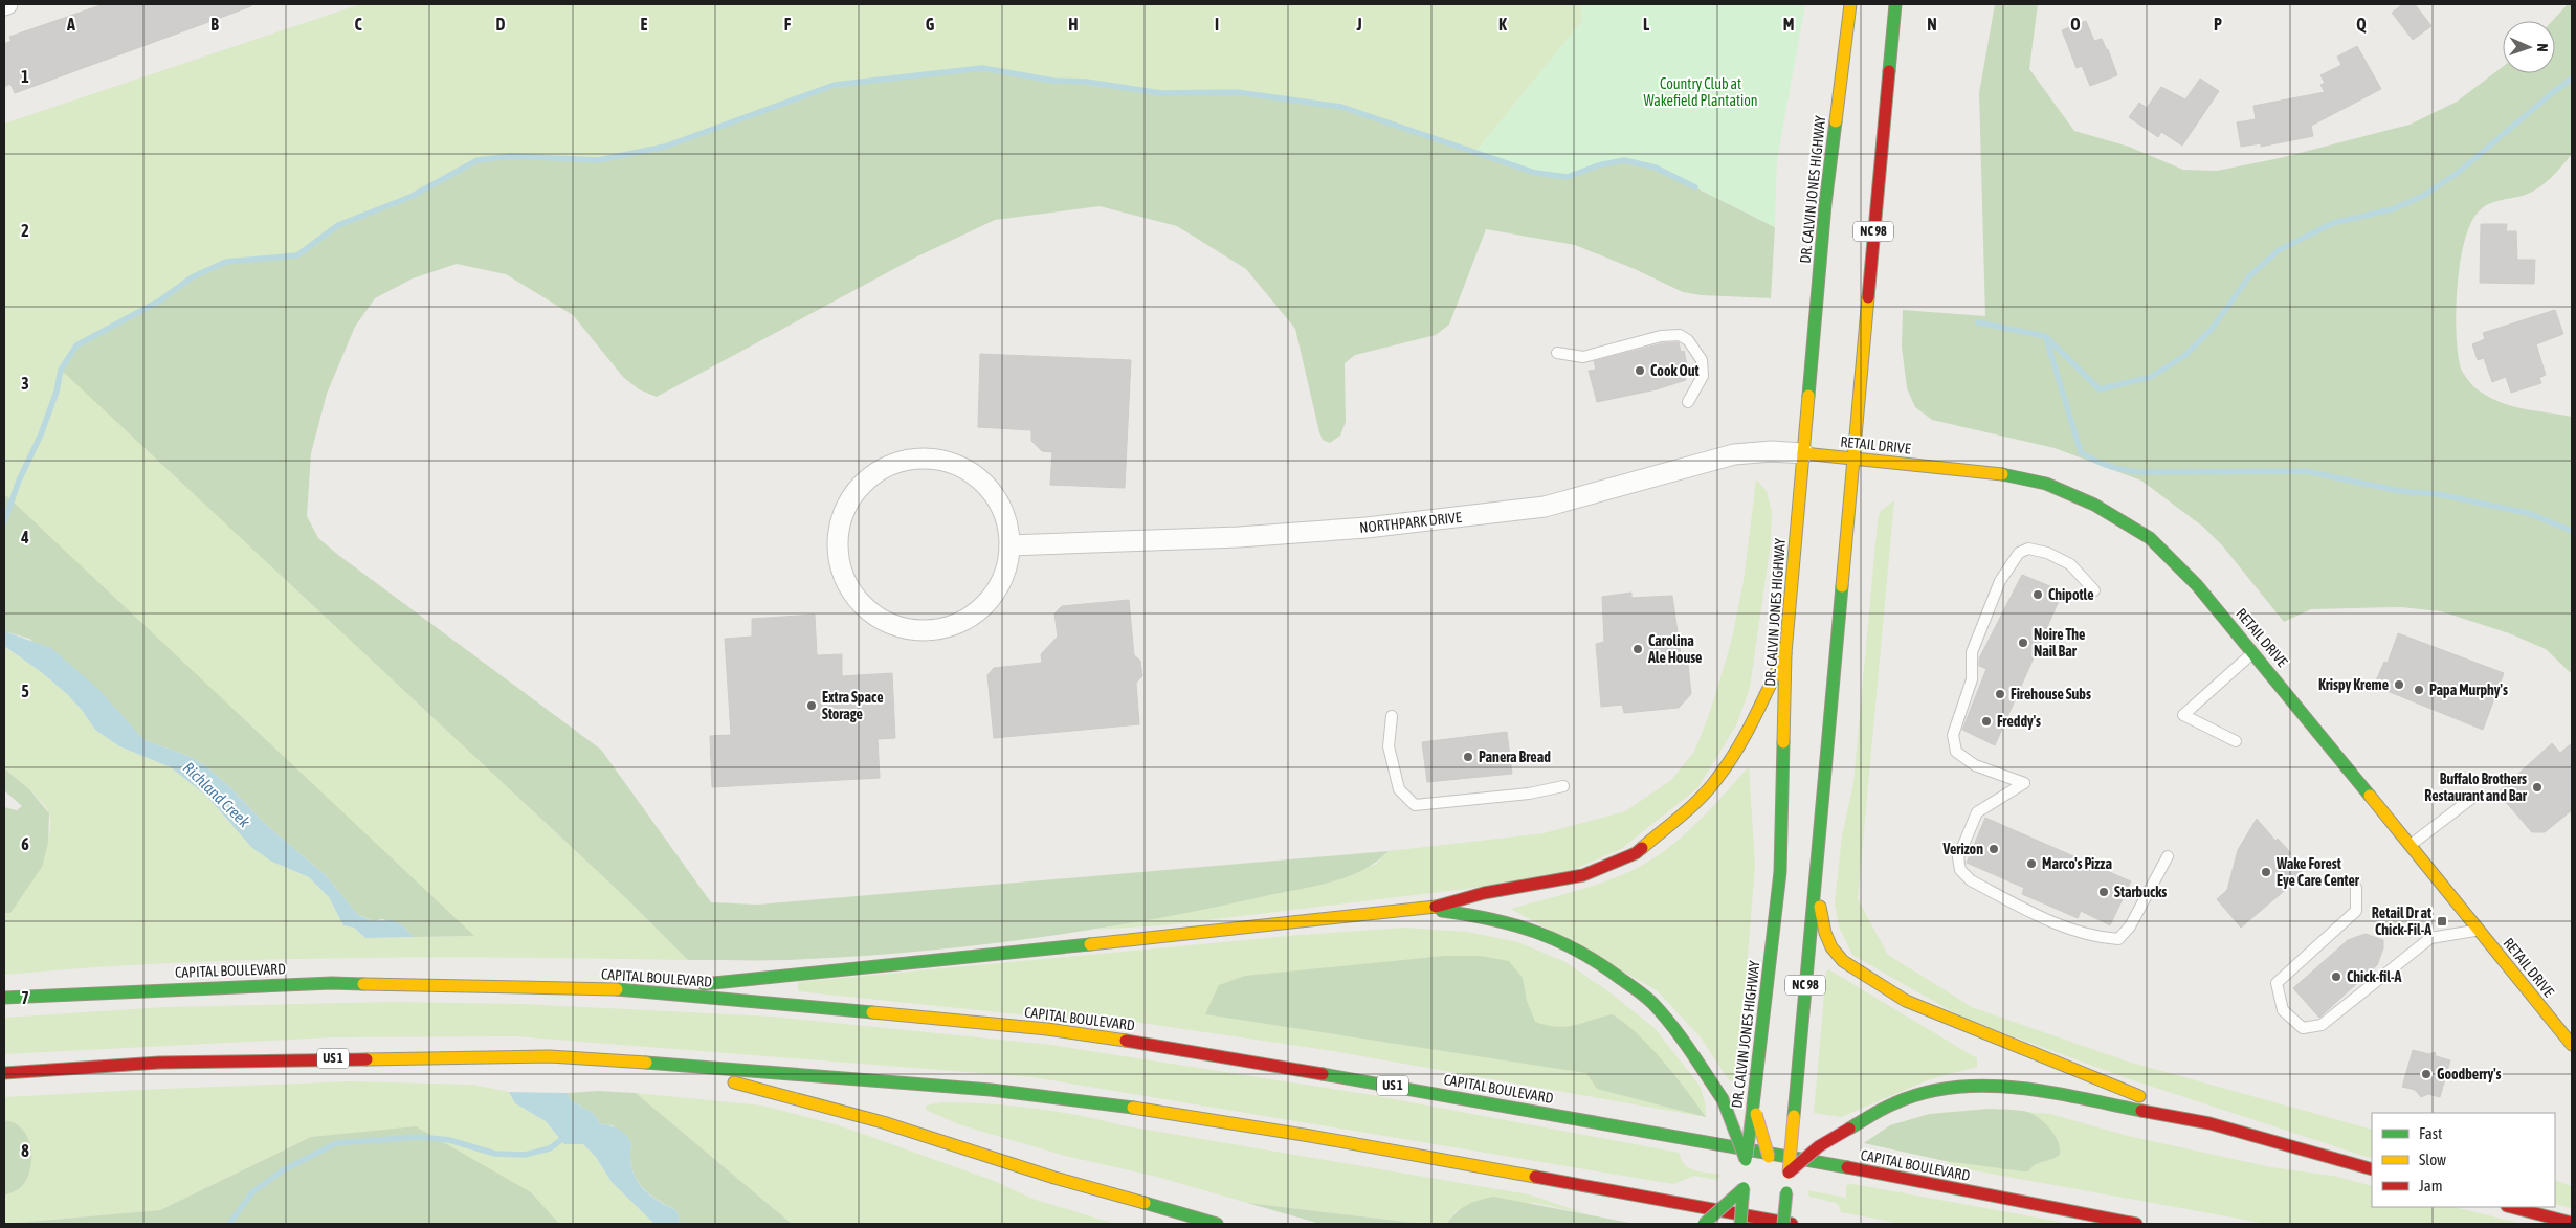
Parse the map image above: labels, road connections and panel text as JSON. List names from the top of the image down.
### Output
{
  "streets": {
    "main road": [
      "DR. CALVIN JONES HIGHWAY",
      "NC 98",
      "RETAIL DRIVE",
      "CAPITAL BOULEVARD",
      "US 1"
    ],
    "street": ["NORTHPARK DRIVE"]
  },
  "crossings": [
    ["DR. CALVIN JONES HIGHWAY", "RETAIL DRIVE"],
    ["DR. CALVIN JONES HIGHWAY", "NORTHPARK DRIVE"],
    ["NC 98", "RETAIL DRIVE"],
    ["RETAIL DRIVE", "NORTHPARK DRIVE"]
  ],
  "water": ["Richland Creek"],
  "parks": ["Country Club at Wakefield Plantation"],
  "places": {
    "other": [
      "Cook Out",
      "Chipotle",
      "Noire The Nail Bar",
      "Carolina Ale House",
      "Krispy Kreme",
      "Papa Murphy's",
      "Firehouse Subs",
      "Extra Space Storage",
      "Freddy's",
      "Panera Bread",
      "Buffalo Brothers Restaurant and Bar",
      "Verizon",
      "Marco's Pizza",
      "Wake Forest Eye Care Center",
      "Starbucks",
      "Chick-fil-A",
      "Goodberry's"
    ],
    "transit": ["Retail Dr at Chick-Fil-A"]
  },
  "legend": ["Fast", "Slow", "Jam"],
  "north": "right",
  "grid": {
    "columns": [
      "A",
      "B",
      "C",
      "D",
      "E",
      "F",
      "G",
      "H",
      "I",
      "J",
      "K",
      "L",
      "M",
      "N",
      "O",
      "P",
      "Q"
    ],
    "rows": [
      "1",
      "2",
      "3",
      "4",
      "5",
      "6",
      "7",
      "8"
    ]
  }
}
